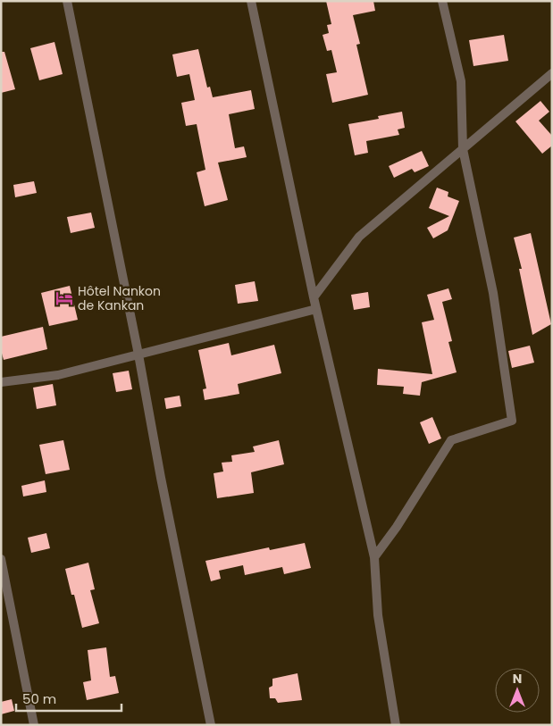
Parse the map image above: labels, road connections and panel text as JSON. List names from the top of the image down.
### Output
{
  "places": {
    "hotel": ["Hôtel Nankon de Kankan"]
  },
  "scale_bar": "50 m",
  "north": "top"
}
